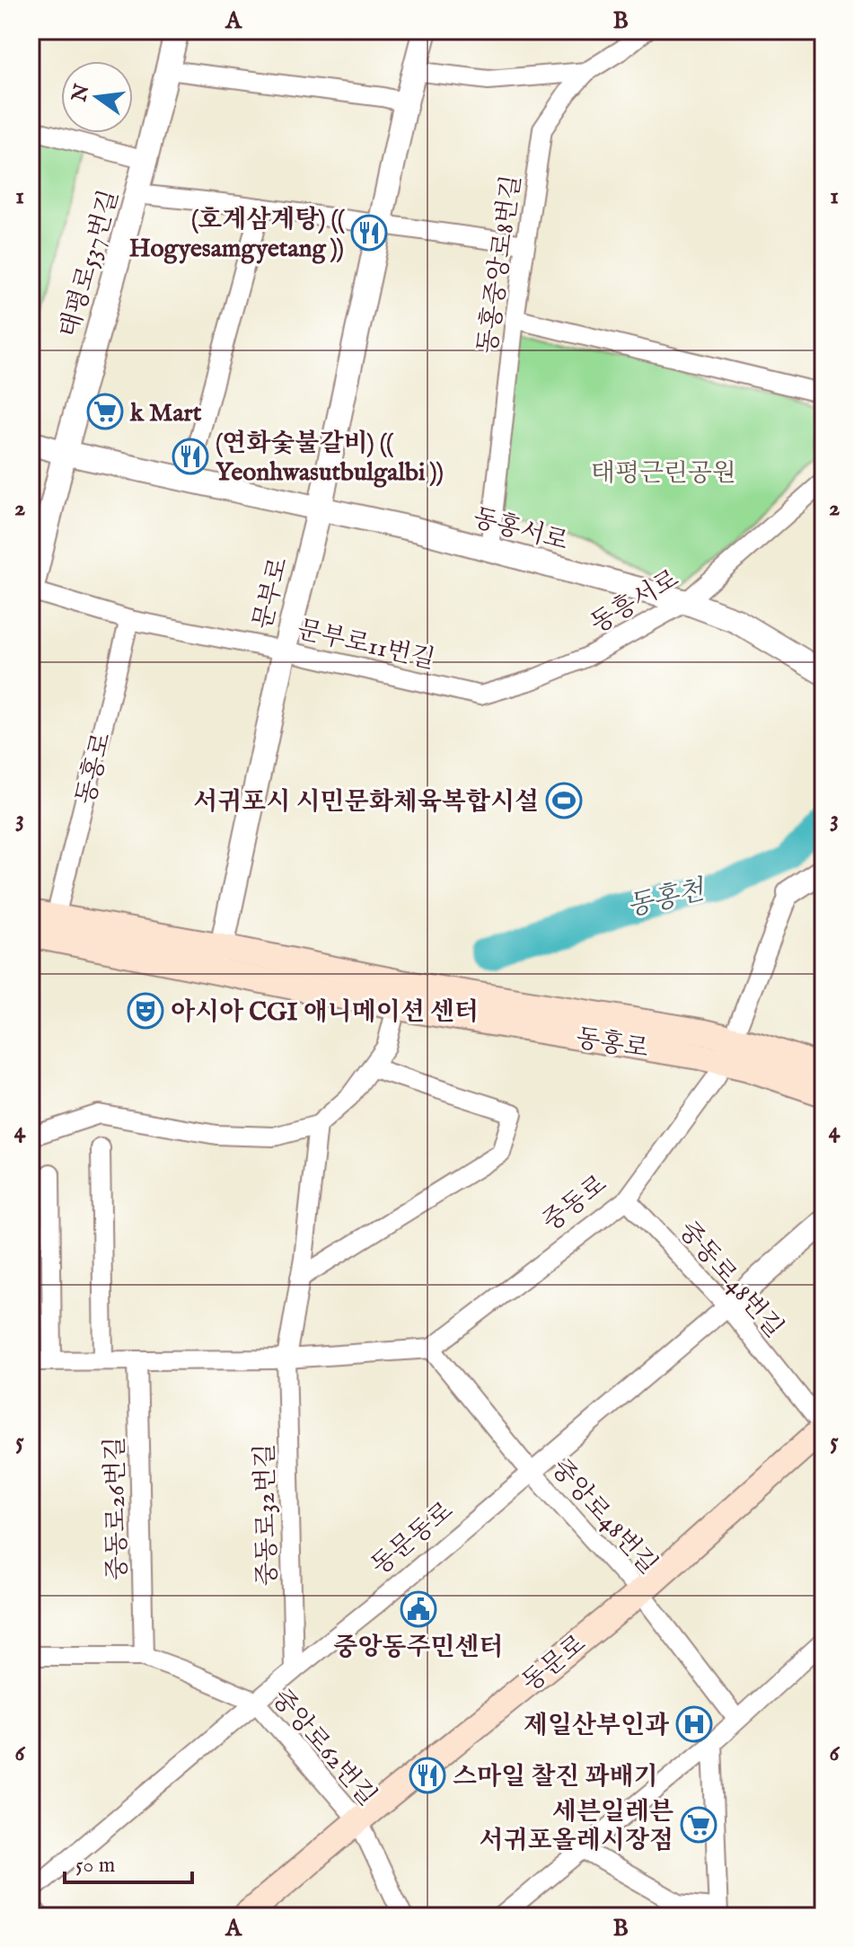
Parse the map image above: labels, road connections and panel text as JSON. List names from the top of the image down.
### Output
{
  "streets": {
    "main road": ["동홍로", "동문로"],
    "street": [
      "태평로537번길",
      "동홍중앙로8번길",
      "동홍서로",
      "문부로",
      "동흥서로",
      "문부로11번길",
      "중동로",
      "중동로48번길",
      "중동로26번길",
      "중동로32번길",
      "중앙로48번길",
      "동문동로",
      "중앙로62번길"
    ]
  },
  "crossings": [
    ["태평로537번길", "동홍서로"],
    ["태평로537번길", "문부로11번길"],
    ["동홍중앙로8번길", "동홍서로"],
    ["동홍서로", "문부로"],
    ["동홍서로", "동흥서로"],
    ["문부로", "문부로11번길"],
    ["문부로", "동홍로"],
    ["동흥서로", "문부로11번길"],
    ["문부로11번길", "동홍로"],
    ["동홍로", "중동로"],
    ["중동로", "중동로48번길"],
    ["중동로", "중앙로48번길"],
    ["중동로48번길", "동문동로"],
    ["중동로48번길", "동문로"],
    ["중동로26번길", "중앙로62번길"],
    ["중동로32번길", "동문동로"],
    ["중앙로48번길", "동문동로"],
    ["중앙로48번길", "동문로"],
    ["동문동로", "중앙로62번길"],
    ["동문로", "중앙로62번길"]
  ],
  "water": ["동홍천"],
  "parks": ["태평근린공원"],
  "places": {
    "restaurant": ["(호계삼계탕) (( Hogyesamgyetang ))", "(연화숯불갈비) (( Yeonhwasutbulgalbi ))", "스마일 찰진 꽈배기"],
    "supermarket": ["k Mart", "세븐일레븐 서귀포올레시장점"],
    "sports": ["서귀포시 시민문화체육복합시설"],
    "theatre": ["아시아 CGI 애니메이션 센터"],
    "public building": ["중앙동주민센터"],
    "hospital": ["제일산부인과"]
  },
  "scale_bar": "50 m",
  "north": "left",
  "grid": {
    "columns": ["A", "B"],
    "rows": [
      "1",
      "2",
      "3",
      "4",
      "5",
      "6"
    ]
  }
}
